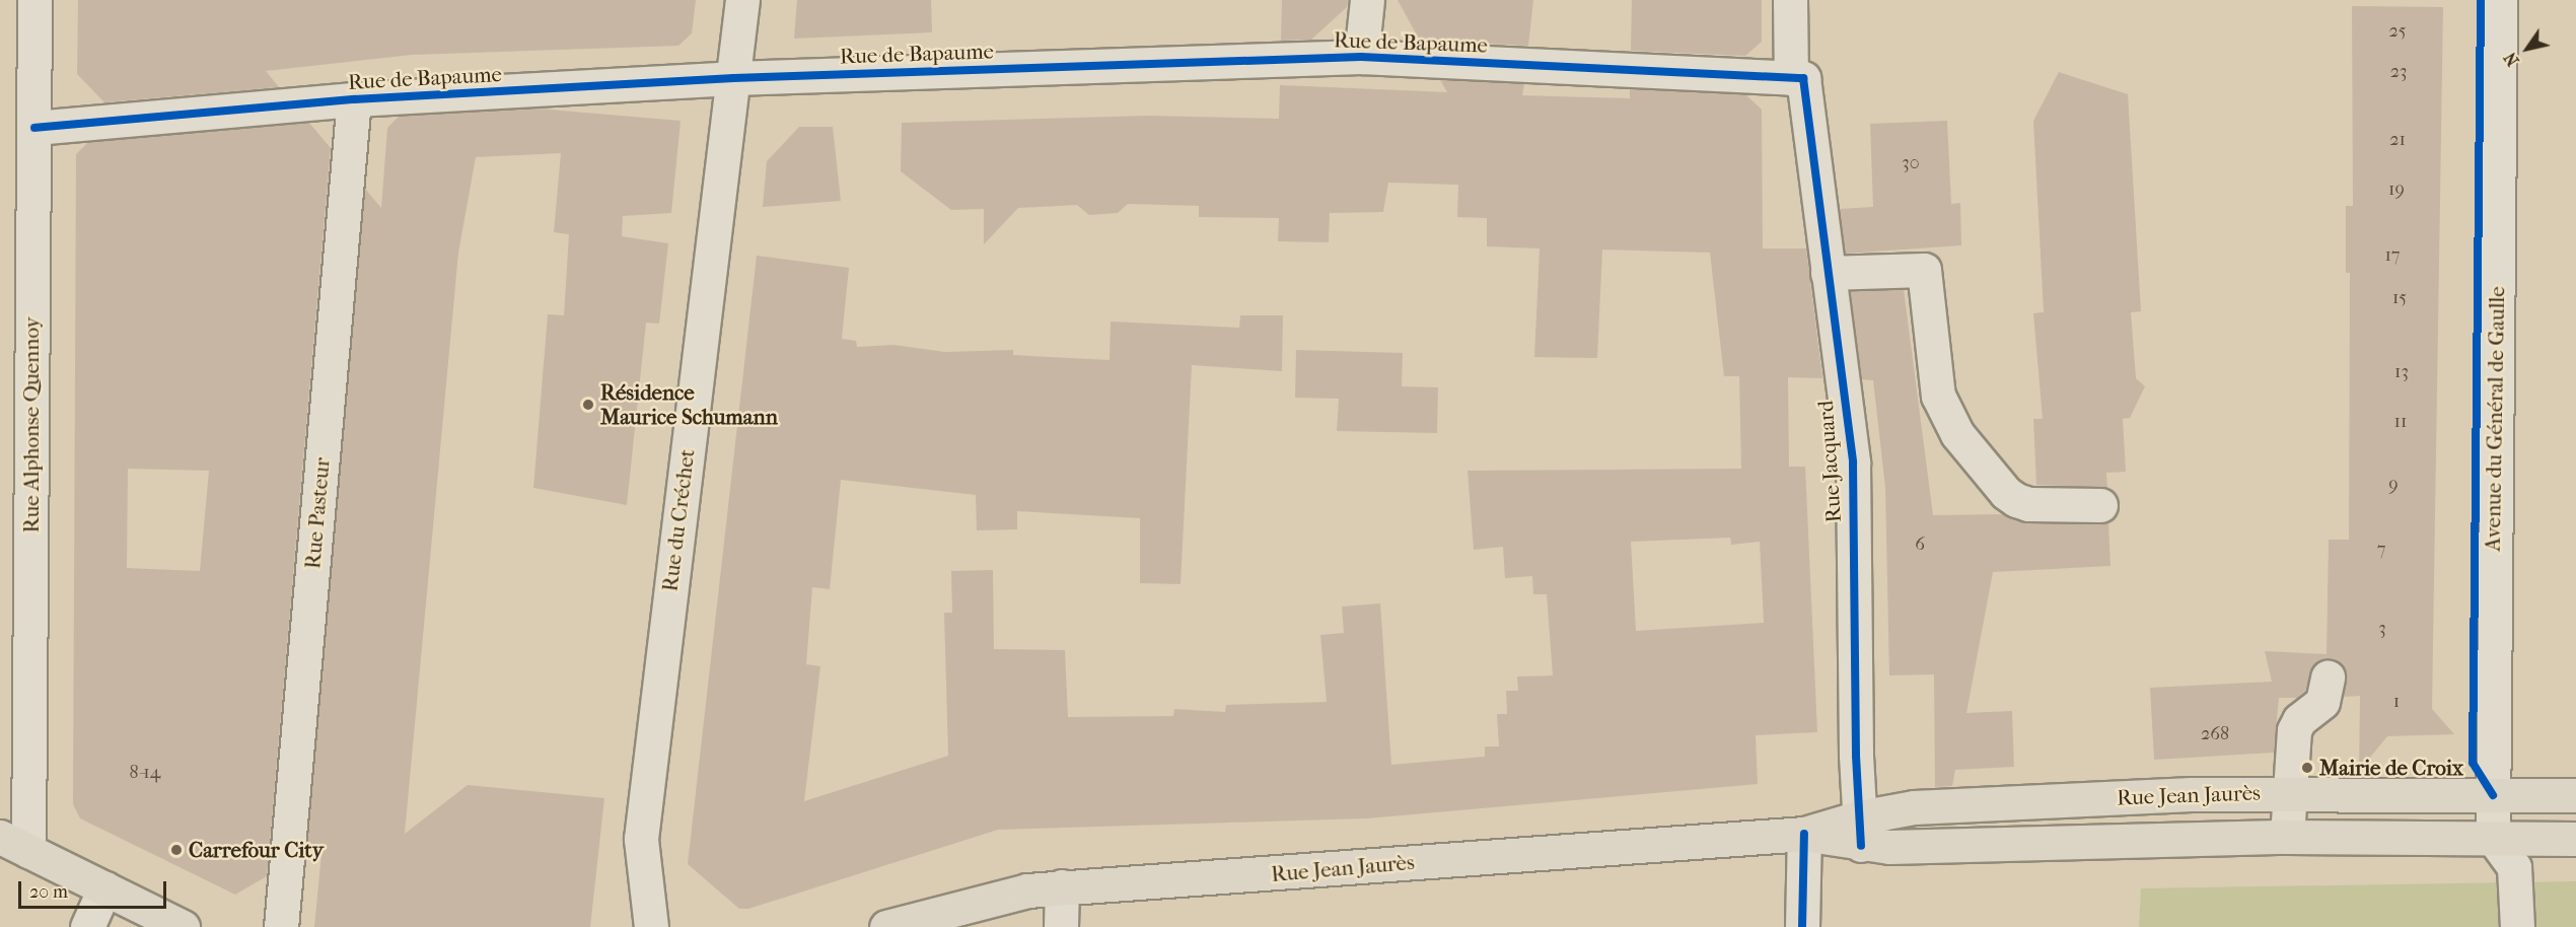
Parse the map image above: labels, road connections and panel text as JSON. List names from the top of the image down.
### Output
{
  "streets": {
    "main road": ["Rue Jean Jaurès"],
    "street": [
      "Rue de Bapaume",
      "Avenue du Général de Gaulle",
      "Rue Alphonse Quennoy",
      "Rue Jacquard",
      "Rue Pasteur",
      "Rue du Créchet"
    ]
  },
  "crossings": [
    ["Rue de Bapaume", "Rue Alphonse Quennoy"],
    ["Rue de Bapaume", "Rue Jacquard"],
    ["Rue de Bapaume", "Rue Pasteur"],
    ["Rue de Bapaume", "Rue du Créchet"],
    ["Avenue du Général de Gaulle", "Rue Jean Jaurès"],
    ["Rue Jacquard", "Rue Jean Jaurès"]
  ],
  "places": ["Résidence Maurice Schumann", "Mairie de Croix", "Carrefour City"],
  "house_numbers": [
    "25",
    "23",
    "21",
    "30",
    "19",
    "17",
    "15",
    "13",
    "11",
    "9",
    "6",
    "7",
    "3",
    "1",
    "268",
    "8-14"
  ],
  "scale_bar": "20 m",
  "north": "bottom left"
}
